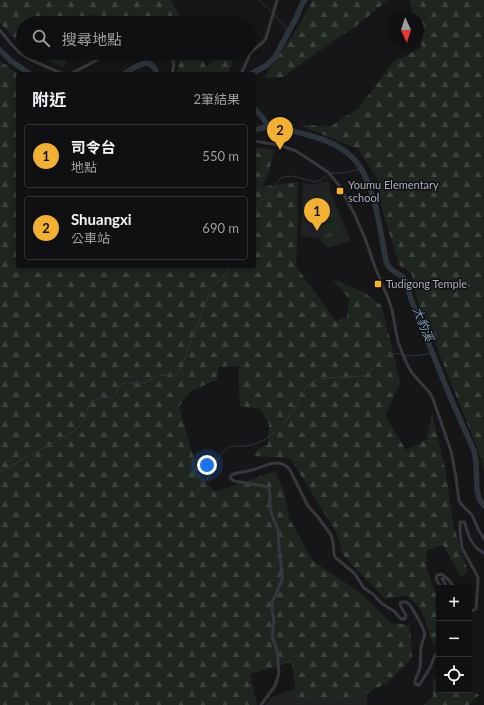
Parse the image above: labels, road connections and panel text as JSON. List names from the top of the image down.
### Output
{
  "water": ["大豹溪"],
  "places": {
    "transit": ["Youmu Elementary school", "Tudigong Temple"]
  },
  "north": "bottom",
  "page": {
    "search": "搜尋地點",
    "heading": ["附近", "2筆結果"],
    "pins": ["2", "1"],
    "list": [
      {
        "mark": "1",
        "name": "司令台",
        "note": "地點",
        "value": "550 m"
      },
      {
        "mark": "2",
        "name": "Shuangxi",
        "note": "公車站",
        "value": "690 m"
      }
    ],
    "map_buttons": ["+", "−"]
  }
}
